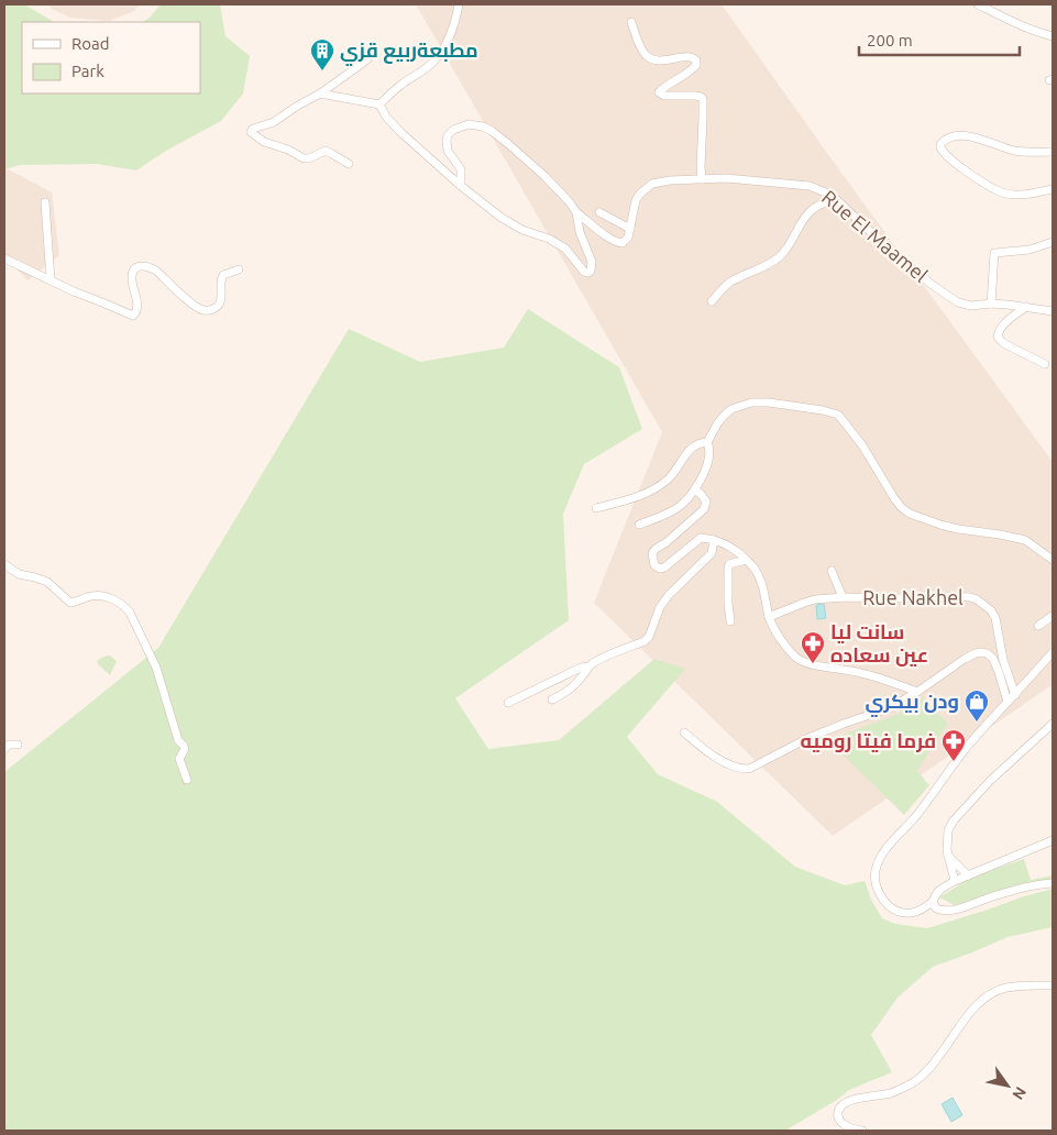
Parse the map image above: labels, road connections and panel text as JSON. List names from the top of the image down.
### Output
{
  "streets": {
    "street": ["Rue El Maamel", "Rue Nakhel"]
  },
  "places": {
    "building": ["مطبعةربيع قزي"],
    "pharmacy": ["سانت ليا عين سعاده", "فرما فيتا روميه"],
    "shop": ["ودن بيكري"]
  },
  "legend": ["Road", "Park"],
  "scale_bar": "200 m",
  "north": "bottom right"
}
